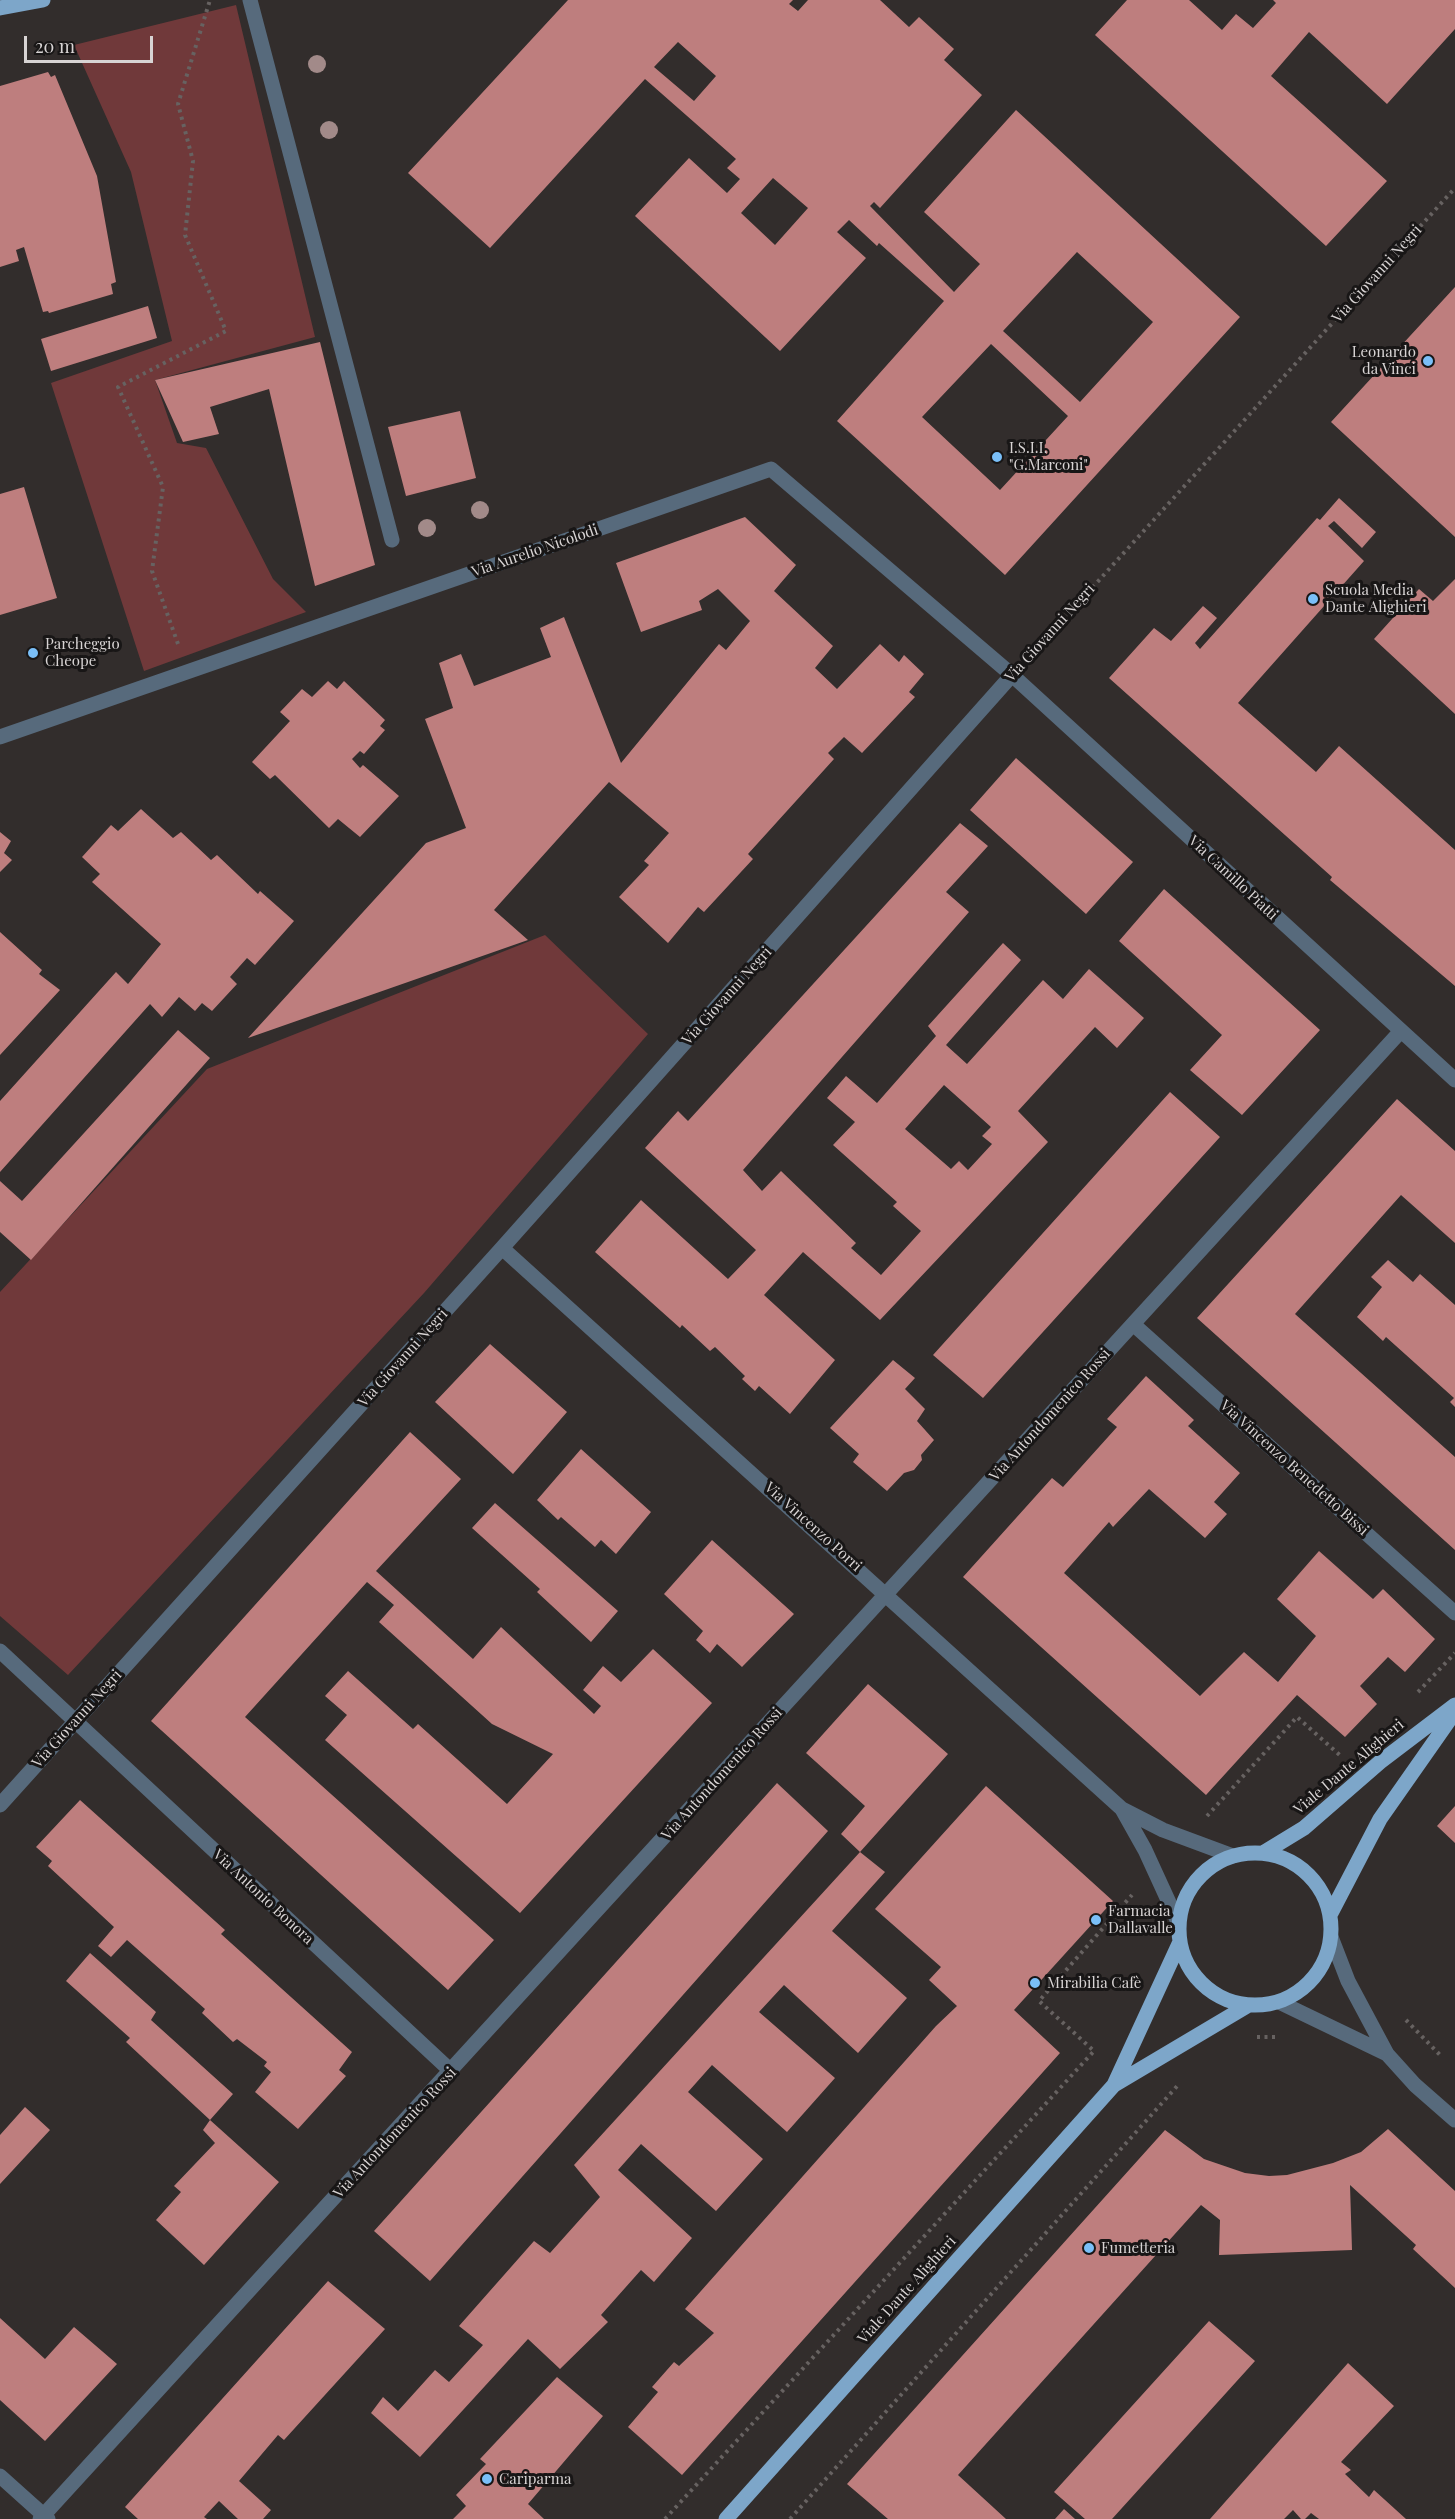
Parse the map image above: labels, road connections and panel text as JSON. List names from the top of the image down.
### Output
{
  "streets": {
    "main road": ["Viale Dante Alighieri"],
    "street": [
      "Via Giovanni Negri",
      "Via Aurelio Nicolodi",
      "Via Camillo Piatti",
      "Via Antondomenico Rossi",
      "Via Vincenzo Benedetto Bissi",
      "Via Vincenzo Porri",
      "Via Antonio Bonora"
    ]
  },
  "crossings": [
    ["Via Giovanni Negri", "Via Aurelio Nicolodi"],
    ["Via Giovanni Negri", "Via Camillo Piatti"],
    ["Via Giovanni Negri", "Via Vincenzo Porri"],
    ["Via Giovanni Negri", "Via Antonio Bonora"],
    ["Via Aurelio Nicolodi", "Via Camillo Piatti"],
    ["Via Camillo Piatti", "Via Antondomenico Rossi"],
    ["Via Antondomenico Rossi", "Via Vincenzo Benedetto Bissi"],
    ["Via Antondomenico Rossi", "Via Vincenzo Porri"],
    ["Via Antondomenico Rossi", "Via Antonio Bonora"],
    ["Via Vincenzo Porri", "Viale Dante Alighieri"]
  ],
  "places": [
    "Leonardo da Vinci",
    "I.S.I.I. \"G.Marconi\"",
    "Scuola Media Dante Alighieri",
    "Parcheggio Cheope",
    "Farmacia Dallavalle",
    "Mirabilia Cafè",
    "Fumetteria",
    "Cariparma"
  ],
  "scale_bar": "20 m"
}
